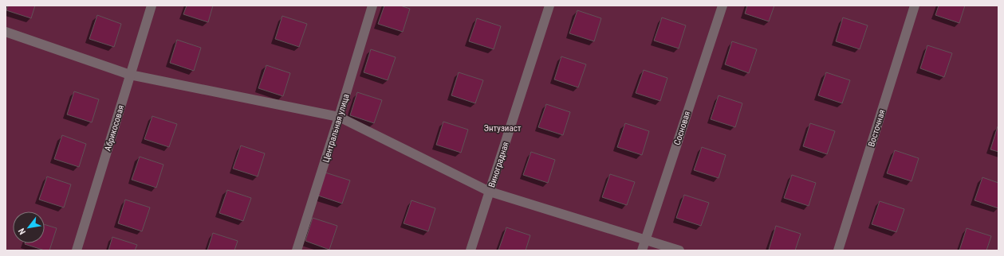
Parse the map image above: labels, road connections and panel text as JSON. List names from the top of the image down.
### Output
{
  "streets": {
    "street": [
      "Абрикосовая",
      "Центральная улица",
      "Сосновая",
      "Восточная",
      "Виноградная"
    ]
  },
  "parks": ["Энтузиаст"],
  "north": "bottom left"
}
